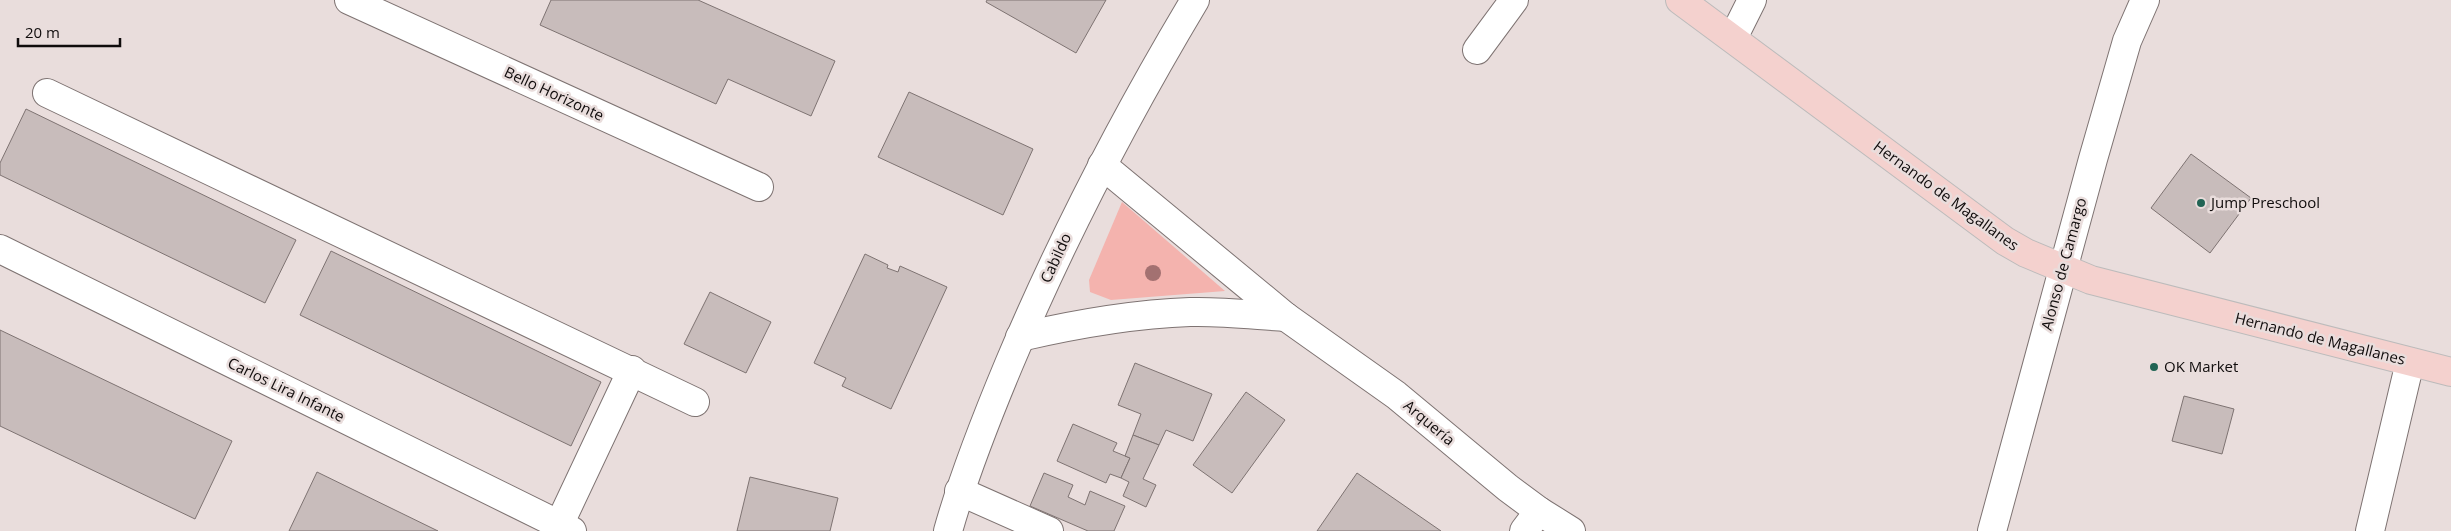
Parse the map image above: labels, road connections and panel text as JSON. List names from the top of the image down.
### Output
{
  "streets": {
    "main road": ["Hernando de Magallanes"],
    "street": [
      "Bello Horizonte",
      "Cabildo",
      "Alonso de Camargo",
      "Carlos Lira Infante",
      "Arquería"
    ]
  },
  "crossings": [
    ["Hernando de Magallanes", "Alonso de Camargo"],
    ["Cabildo", "Arquería"]
  ],
  "places": ["Jump Preschool", "OK Market"],
  "scale_bar": "20 m"
}
